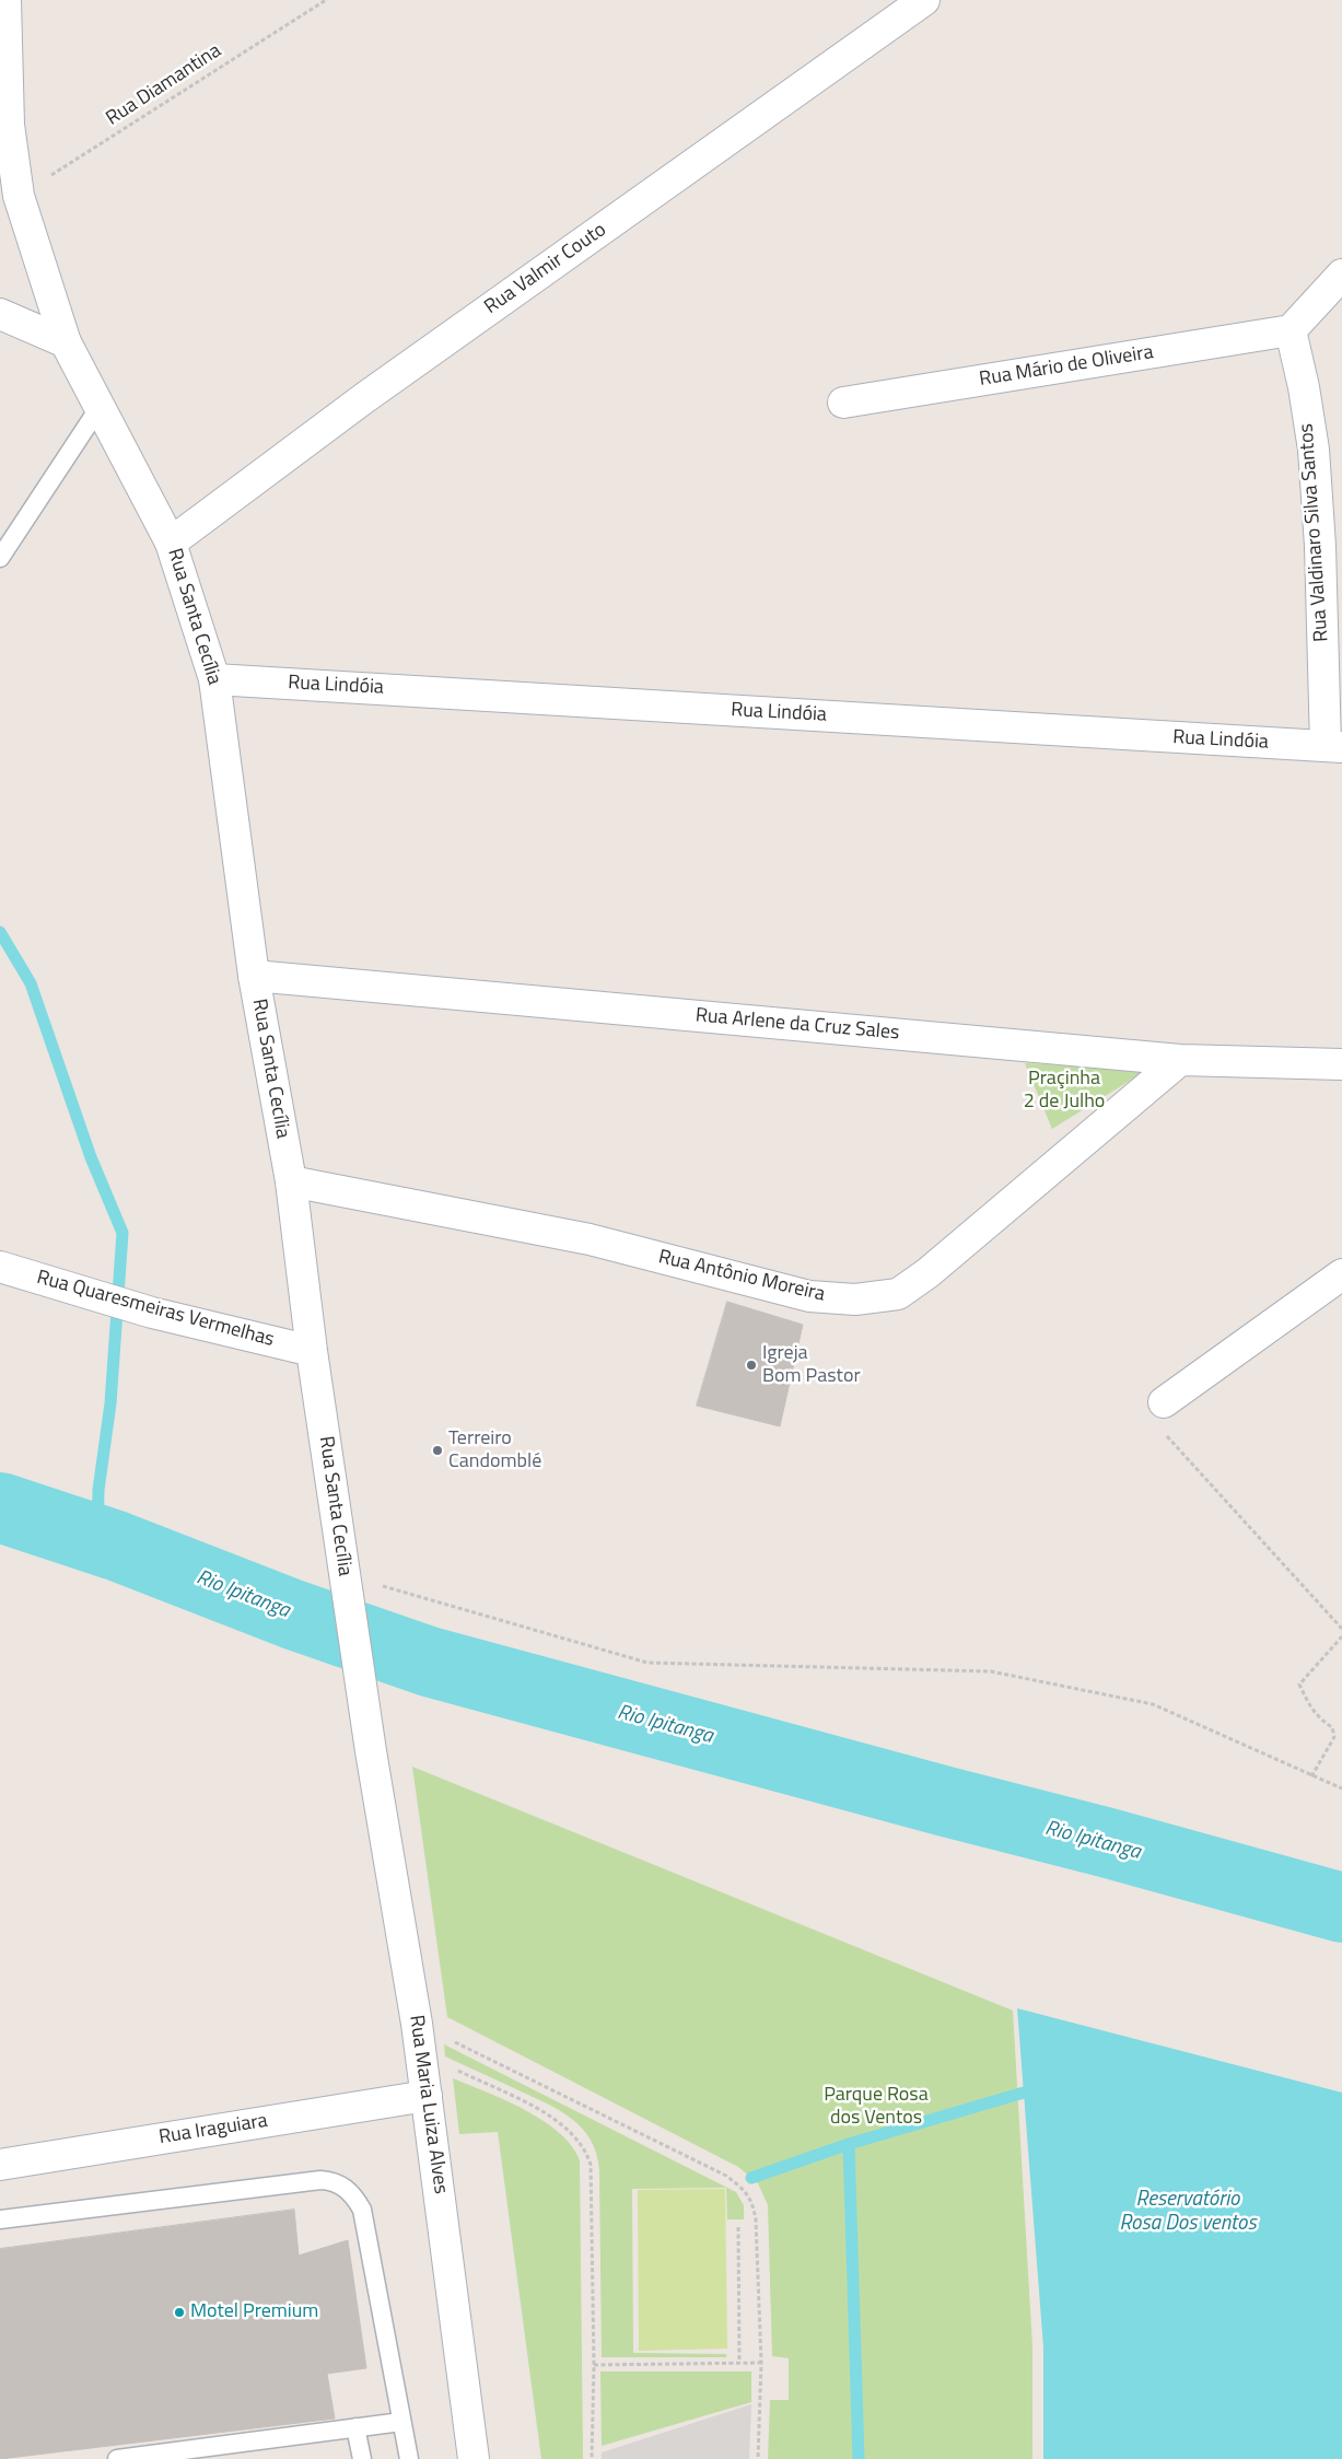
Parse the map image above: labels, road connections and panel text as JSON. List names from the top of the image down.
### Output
{
  "streets": {
    "street": [
      "Rua Valmir Couto",
      "Rua Mário de Oliveira",
      "Rua Valdinaro Silva Santos",
      "Rua Santa Cecília",
      "Rua Lindóia",
      "Rua Arlene da Cruz Sales",
      "Rua Antônio Moreira",
      "Rua Quaresmeiras Vermelhas",
      "Rua Maria Luiza Alves",
      "Rua Iraguiara"
    ],
    "path": ["Rua Diamantina"]
  },
  "crossings": [
    ["Rua Diamantina", "Rua Santa Cecília"],
    ["Rua Valmir Couto", "Rua Santa Cecília"],
    ["Rua Mário de Oliveira", "Rua Valdinaro Silva Santos"],
    ["Rua Valdinaro Silva Santos", "Rua Lindóia"],
    ["Rua Santa Cecília", "Rua Lindóia"],
    ["Rua Santa Cecília", "Rua Arlene da Cruz Sales"],
    ["Rua Santa Cecília", "Rua Antônio Moreira"],
    ["Rua Santa Cecília", "Rua Quaresmeiras Vermelhas"],
    ["Rua Santa Cecília", "Rua Maria Luiza Alves"],
    ["Rua Arlene da Cruz Sales", "Rua Antônio Moreira"],
    ["Rua Maria Luiza Alves", "Rua Iraguiara"]
  ],
  "water": ["Rio Ipitanga", "Reservatório Rosa Dos ventos"],
  "parks": ["Praçinha 2 de Julho", "Parque Rosa dos Ventos"],
  "places": ["Igreja Bom Pastor", "Terreiro Candomblé", "Motel Premium"]
}
